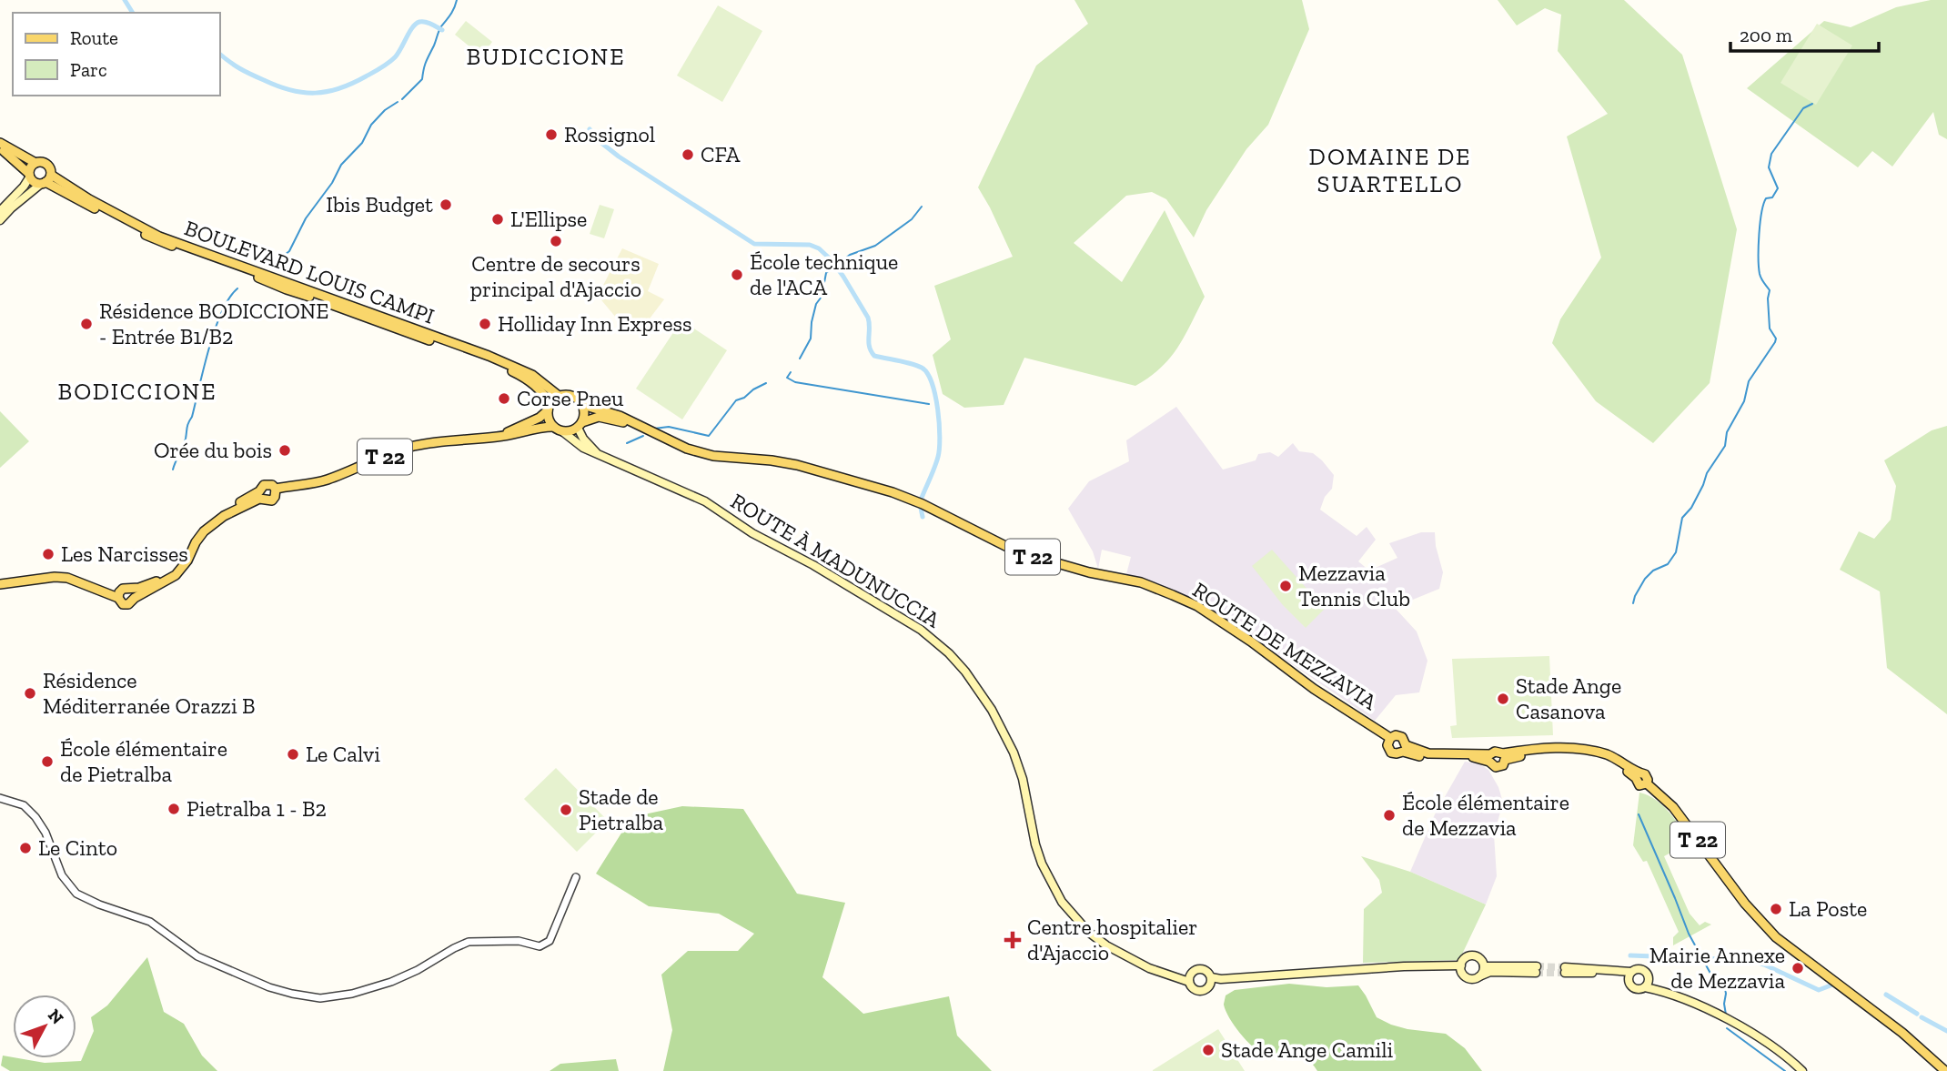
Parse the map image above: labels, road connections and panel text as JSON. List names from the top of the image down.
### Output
{
  "streets": {
    "main road": [
      "BOULEVARD LOUIS CAMPI",
      "T 22",
      "ROUTE À MADUNUCCIA",
      "ROUTE DE MEZZAVIA"
    ]
  },
  "crossings": [
    ["BOULEVARD LOUIS CAMPI", "T 22"],
    ["BOULEVARD LOUIS CAMPI", "ROUTE À MADUNUCCIA"],
    ["BOULEVARD LOUIS CAMPI", "ROUTE DE MEZZAVIA"],
    ["T 22", "ROUTE À MADUNUCCIA"],
    ["T 22", "ROUTE DE MEZZAVIA"],
    ["ROUTE À MADUNUCCIA", "ROUTE DE MEZZAVIA"]
  ],
  "districts": ["BUDICCIONE", "DOMAINE DE SUARTELLO", "BODICCIONE"],
  "places": {
    "other": [
      "Rossignol",
      "CFA",
      "Ibis Budget",
      "L'Ellipse",
      "Centre de secours principal d'Ajaccio",
      "École technique de l'ACA",
      "Résidence BODICCIONE - Entrée B1/B2",
      "Holliday Inn Express",
      "Corse Pneu",
      "Orée du bois",
      "Les Narcisses",
      "Mezzavia Tennis Club",
      "Résidence Méditerranée Orazzi B",
      "Stade Ange Casanova",
      "Le Calvi",
      "École élémentaire de Pietralba",
      "Pietralba 1 - B2",
      "Stade de Pietralba",
      "École élémentaire de Mezzavia",
      "Le Cinto",
      "La Poste",
      "Mairie Annexe de Mezzavia",
      "Stade Ange Camili"
    ],
    "health": ["Centre hospitalier d'Ajaccio"]
  },
  "legend": ["Route", "Parc"],
  "scale_bar": "200 m",
  "north": "top right"
}
